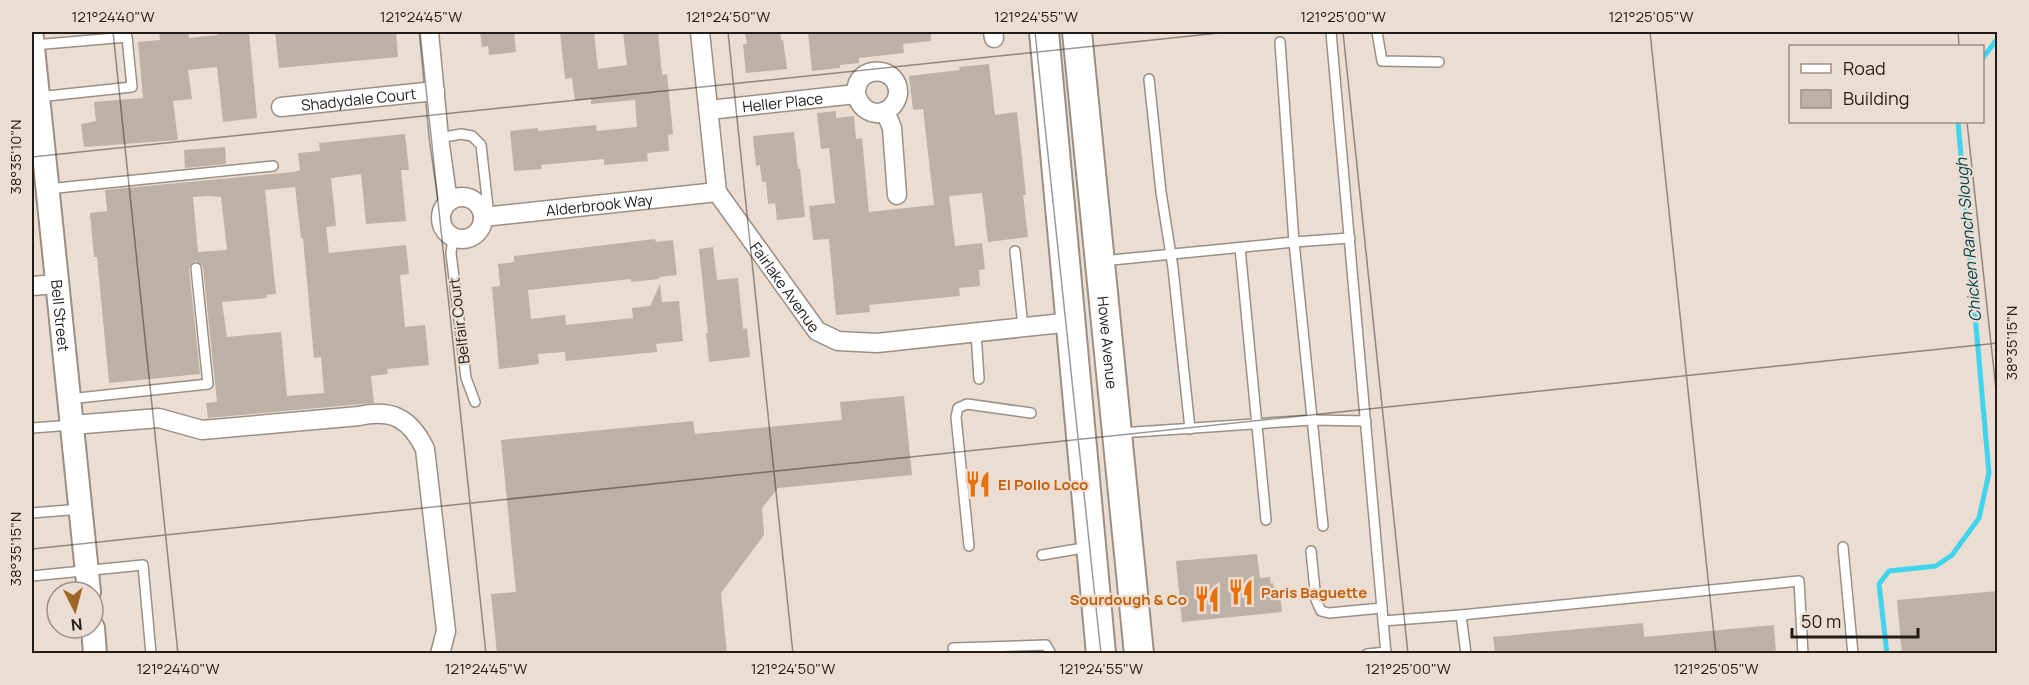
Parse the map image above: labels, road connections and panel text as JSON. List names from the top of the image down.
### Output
{
  "streets": {
    "main road": ["Howe Avenue"],
    "street": [
      "Shadydale Court",
      "Heller Place",
      "Alderbrook Way",
      "Fairlake Avenue",
      "Bell Street"
    ],
    "lane": ["Belfair Court"]
  },
  "crossings": [
    ["Heller Place", "Fairlake Avenue"],
    ["Alderbrook Way", "Fairlake Avenue"],
    ["Alderbrook Way", "Belfair Court"]
  ],
  "water": ["Chicken Ranch Slough"],
  "places": {
    "restaurant": ["El Pollo Loco", "Paris Baguette", "Sourdough & Co"]
  },
  "legend": ["Road", "Building"],
  "scale_bar": "50 m",
  "north": "bottom",
  "coordinates": [
    "121°24'40\"W",
    "121°24'45\"W",
    "121°24'50\"W",
    "121°24'55\"W",
    "121°25'00\"W",
    "121°25'05\"W",
    "38°35'10\"N",
    "38°35'15\"N"
  ]
}
